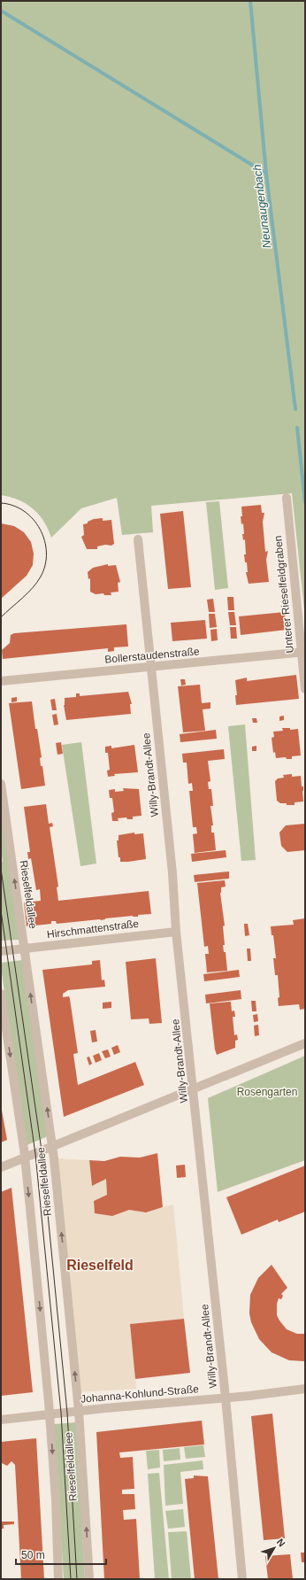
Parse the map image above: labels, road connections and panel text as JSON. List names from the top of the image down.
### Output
{
  "streets": {
    "street": [
      "Unterer Rieselfeldgraben",
      "Bollerstaudenstraße",
      "Willy-Brandt-Allee",
      "Rieselfeldallee",
      "Hirschmattenstraße",
      "Johanna-Kohlund-Straße"
    ]
  },
  "crossings": [
    ["Unterer Rieselfeldgraben", "Bollerstaudenstraße"],
    ["Bollerstaudenstraße", "Willy-Brandt-Allee"],
    ["Willy-Brandt-Allee", "Hirschmattenstraße"],
    ["Willy-Brandt-Allee", "Johanna-Kohlund-Straße"],
    ["Rieselfeldallee", "Hirschmattenstraße"],
    ["Rieselfeldallee", "Johanna-Kohlund-Straße"]
  ],
  "districts": ["Rieselfeld"],
  "water": ["Neunaugenbach"],
  "parks": ["Rosengarten"],
  "scale_bar": "50 m",
  "north": "top right"
}
